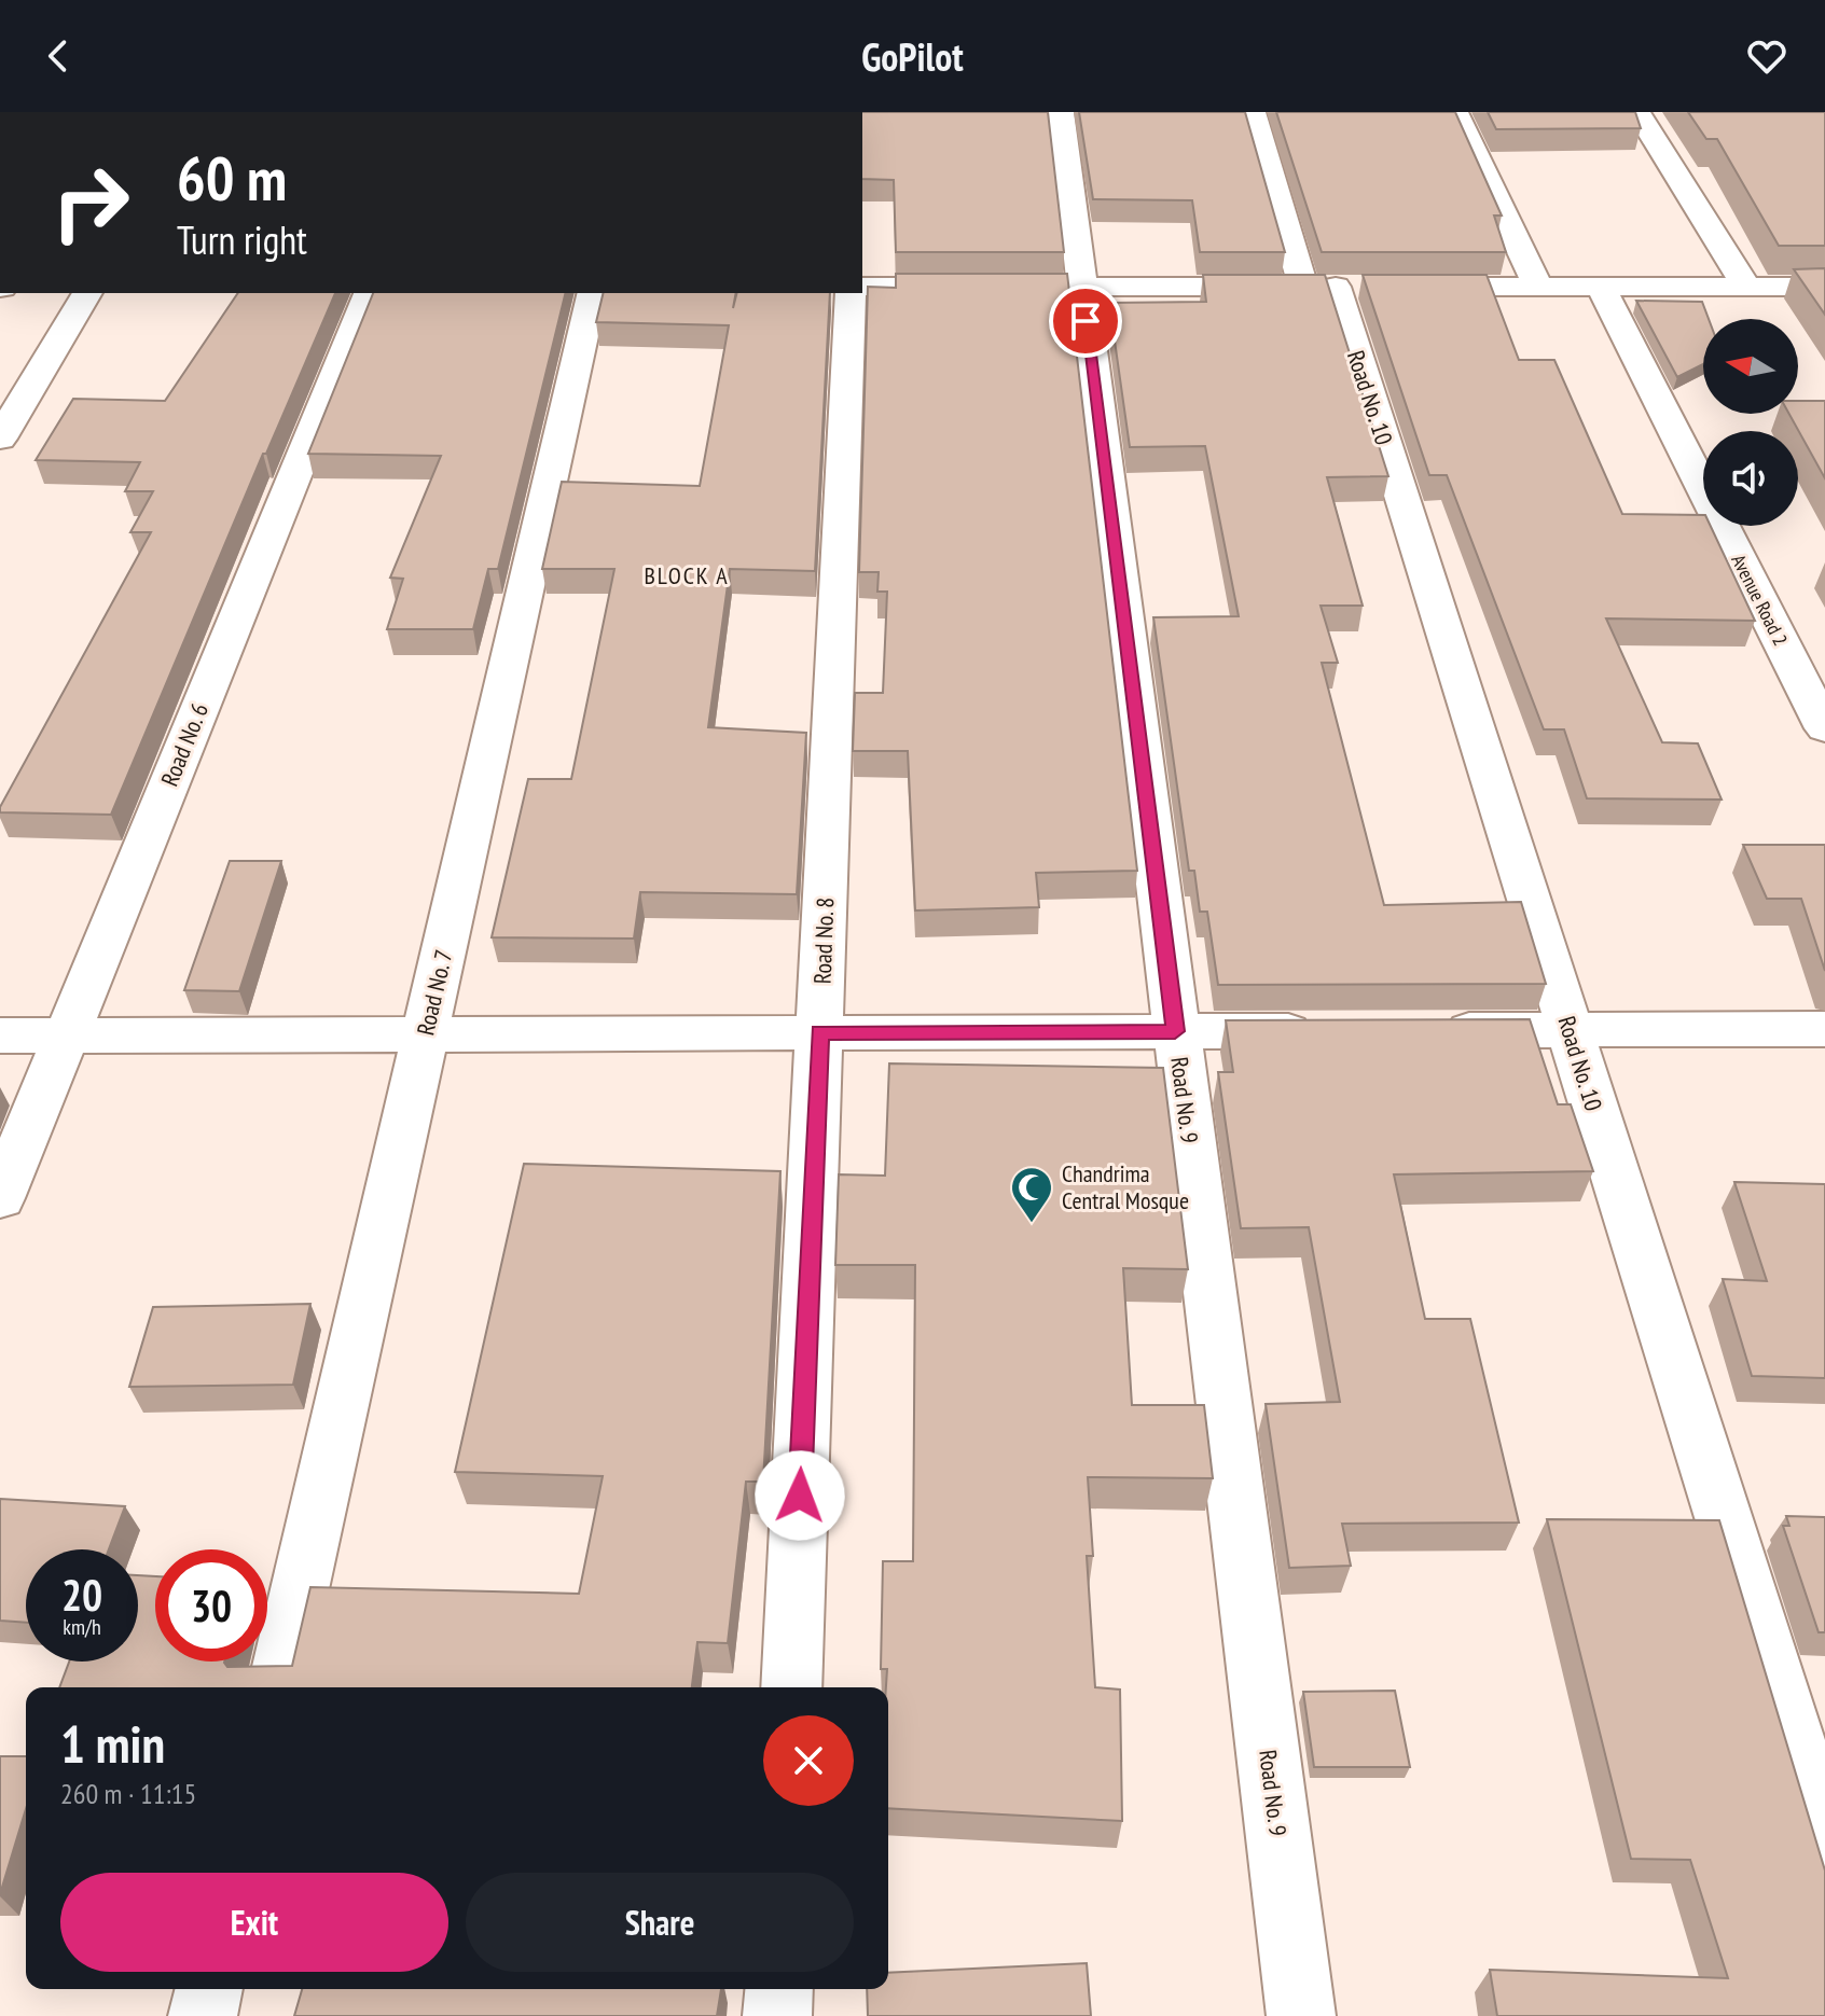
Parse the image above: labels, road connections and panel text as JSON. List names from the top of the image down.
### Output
{
  "streets": {
    "street": [
      "Road No. 10",
      "Avenue Road 2",
      "Road No. 6",
      "Road No. 8",
      "Road No. 7",
      "Road No. 9"
    ]
  },
  "districts": ["BLOCK A"],
  "places": {
    "mosque": ["Chandrima Central Mosque"]
  },
  "north": "left",
  "page": {
    "header": "GoPilot",
    "turn": ["60 m", "Turn right"],
    "speed": "20 km/h",
    "limit": "30",
    "heading": ["1 min", "260 m · 11:15"],
    "buttons": ["Exit", "Share"]
  }
}
